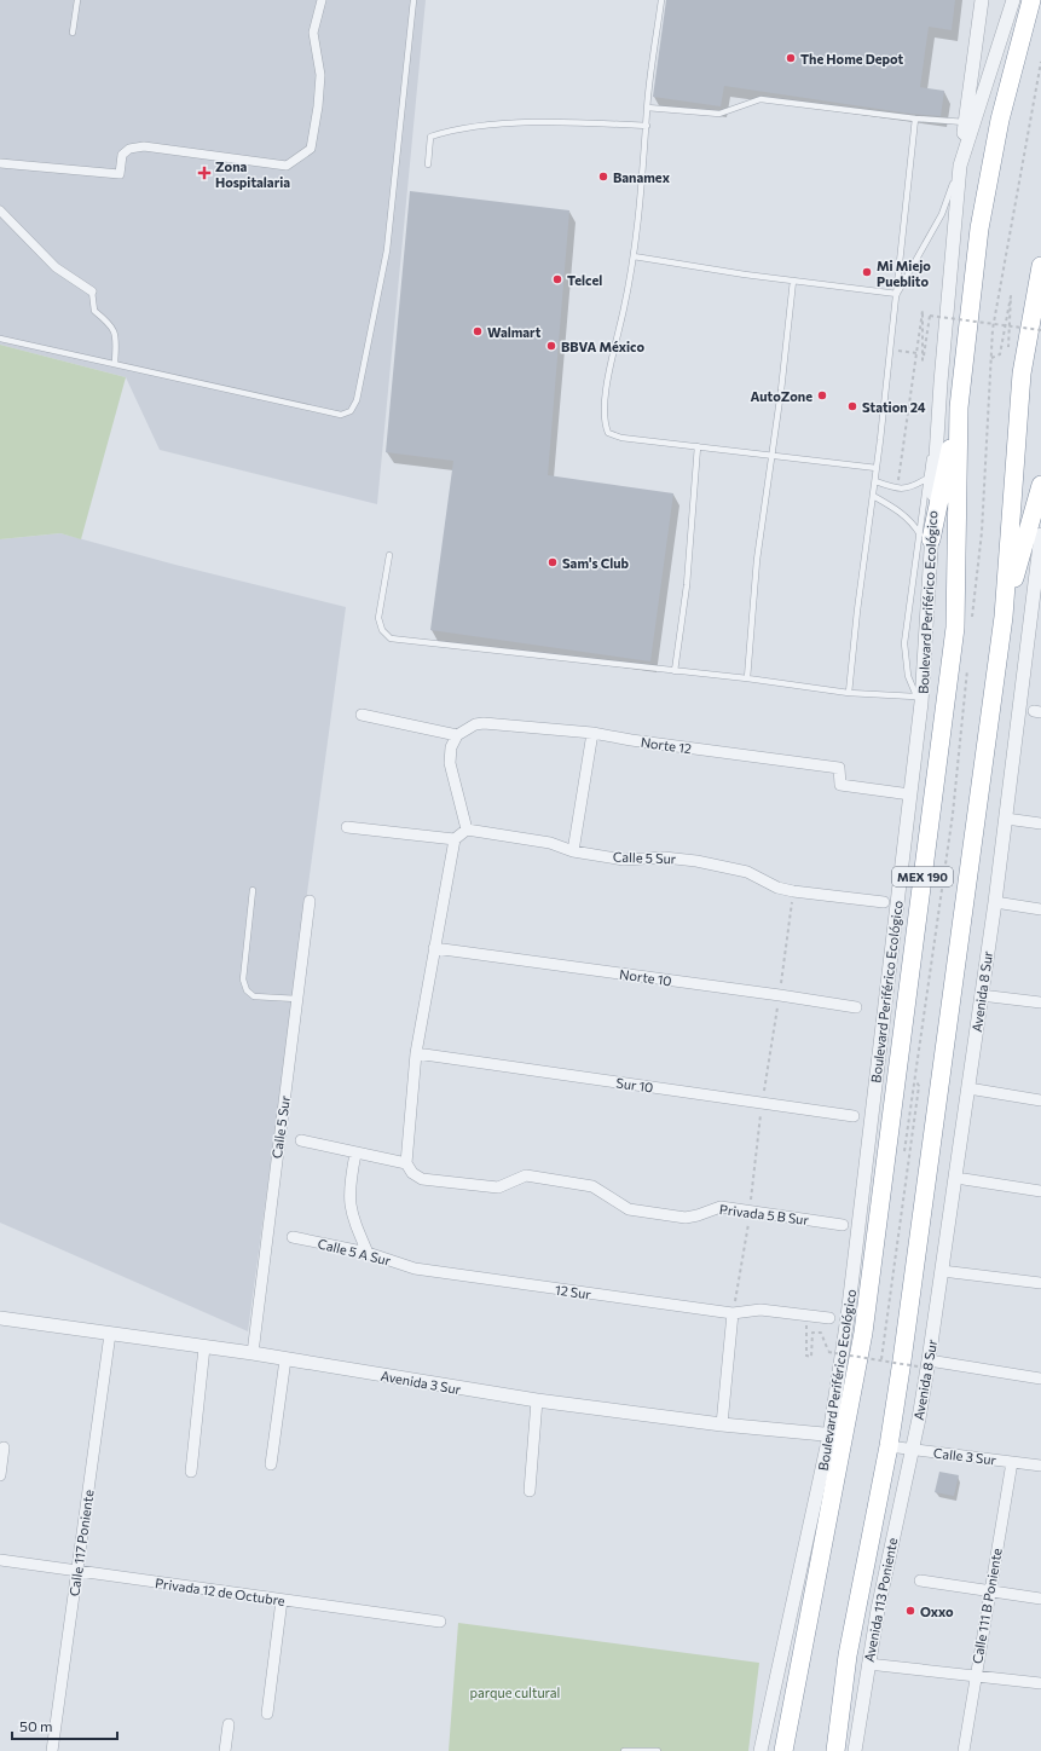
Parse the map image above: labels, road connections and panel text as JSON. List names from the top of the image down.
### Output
{
  "streets": {
    "highway": ["Boulevard Periférico Ecológico", "MEX 190"],
    "street": [
      "Norte 12",
      "Calle 5 Sur",
      "Norte 10",
      "Avenida 8 Sur",
      "Sur 10",
      "Privada 5 B Sur",
      "Calle 5 A Sur",
      "12 Sur",
      "Avenida 3 Sur",
      "Calle 3 Sur",
      "Calle 117 Poniente",
      "Privada 12 de Octubre",
      "Avenida 113 Poniente",
      "Calle 111 B Poniente"
    ]
  },
  "crossings": [
    ["Boulevard Periférico Ecológico", "Norte 12"],
    ["Boulevard Periférico Ecológico", "Avenida 3 Sur"],
    ["Calle 5 Sur", "Avenida 3 Sur"],
    ["MEX 190", "Calle 3 Sur"],
    ["Avenida 8 Sur", "Calle 3 Sur"],
    ["Avenida 8 Sur", "Avenida 113 Poniente"],
    ["Calle 5 A Sur", "12 Sur"],
    ["Avenida 3 Sur", "Calle 117 Poniente"],
    ["Calle 3 Sur", "Avenida 113 Poniente"],
    ["Calle 3 Sur", "Calle 111 B Poniente"],
    ["Calle 117 Poniente", "Privada 12 de Octubre"]
  ],
  "parks": ["parque cultural"],
  "places": {
    "other": [
      "The Home Depot",
      "Banamex",
      "Mi Miejo Pueblito",
      "Telcel",
      "Walmart",
      "BBVA México",
      "AutoZone",
      "Station 24",
      "Sam's Club",
      "Oxxo"
    ],
    "health": ["Zona Hospitalaria"]
  },
  "scale_bar": "50 m"
}
